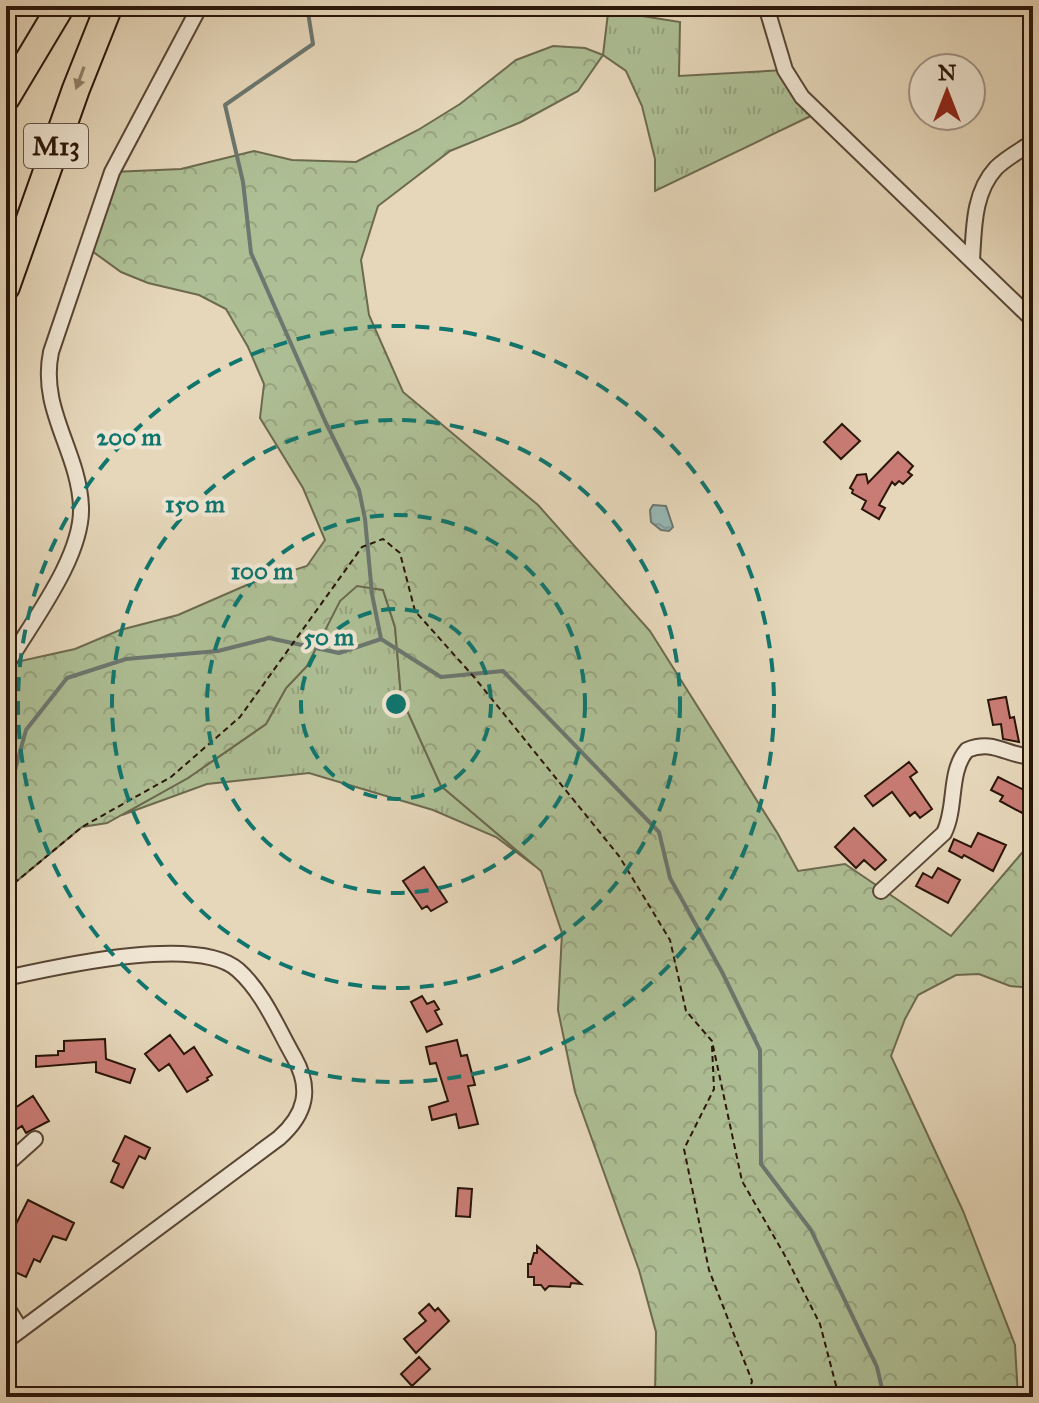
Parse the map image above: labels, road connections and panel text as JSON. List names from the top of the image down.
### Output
{
  "streets": {
    "highway": ["M13"]
  },
  "north": "top",
  "rings": [
    "200 m",
    "150 m",
    "100 m",
    "50 m"
  ]
}
